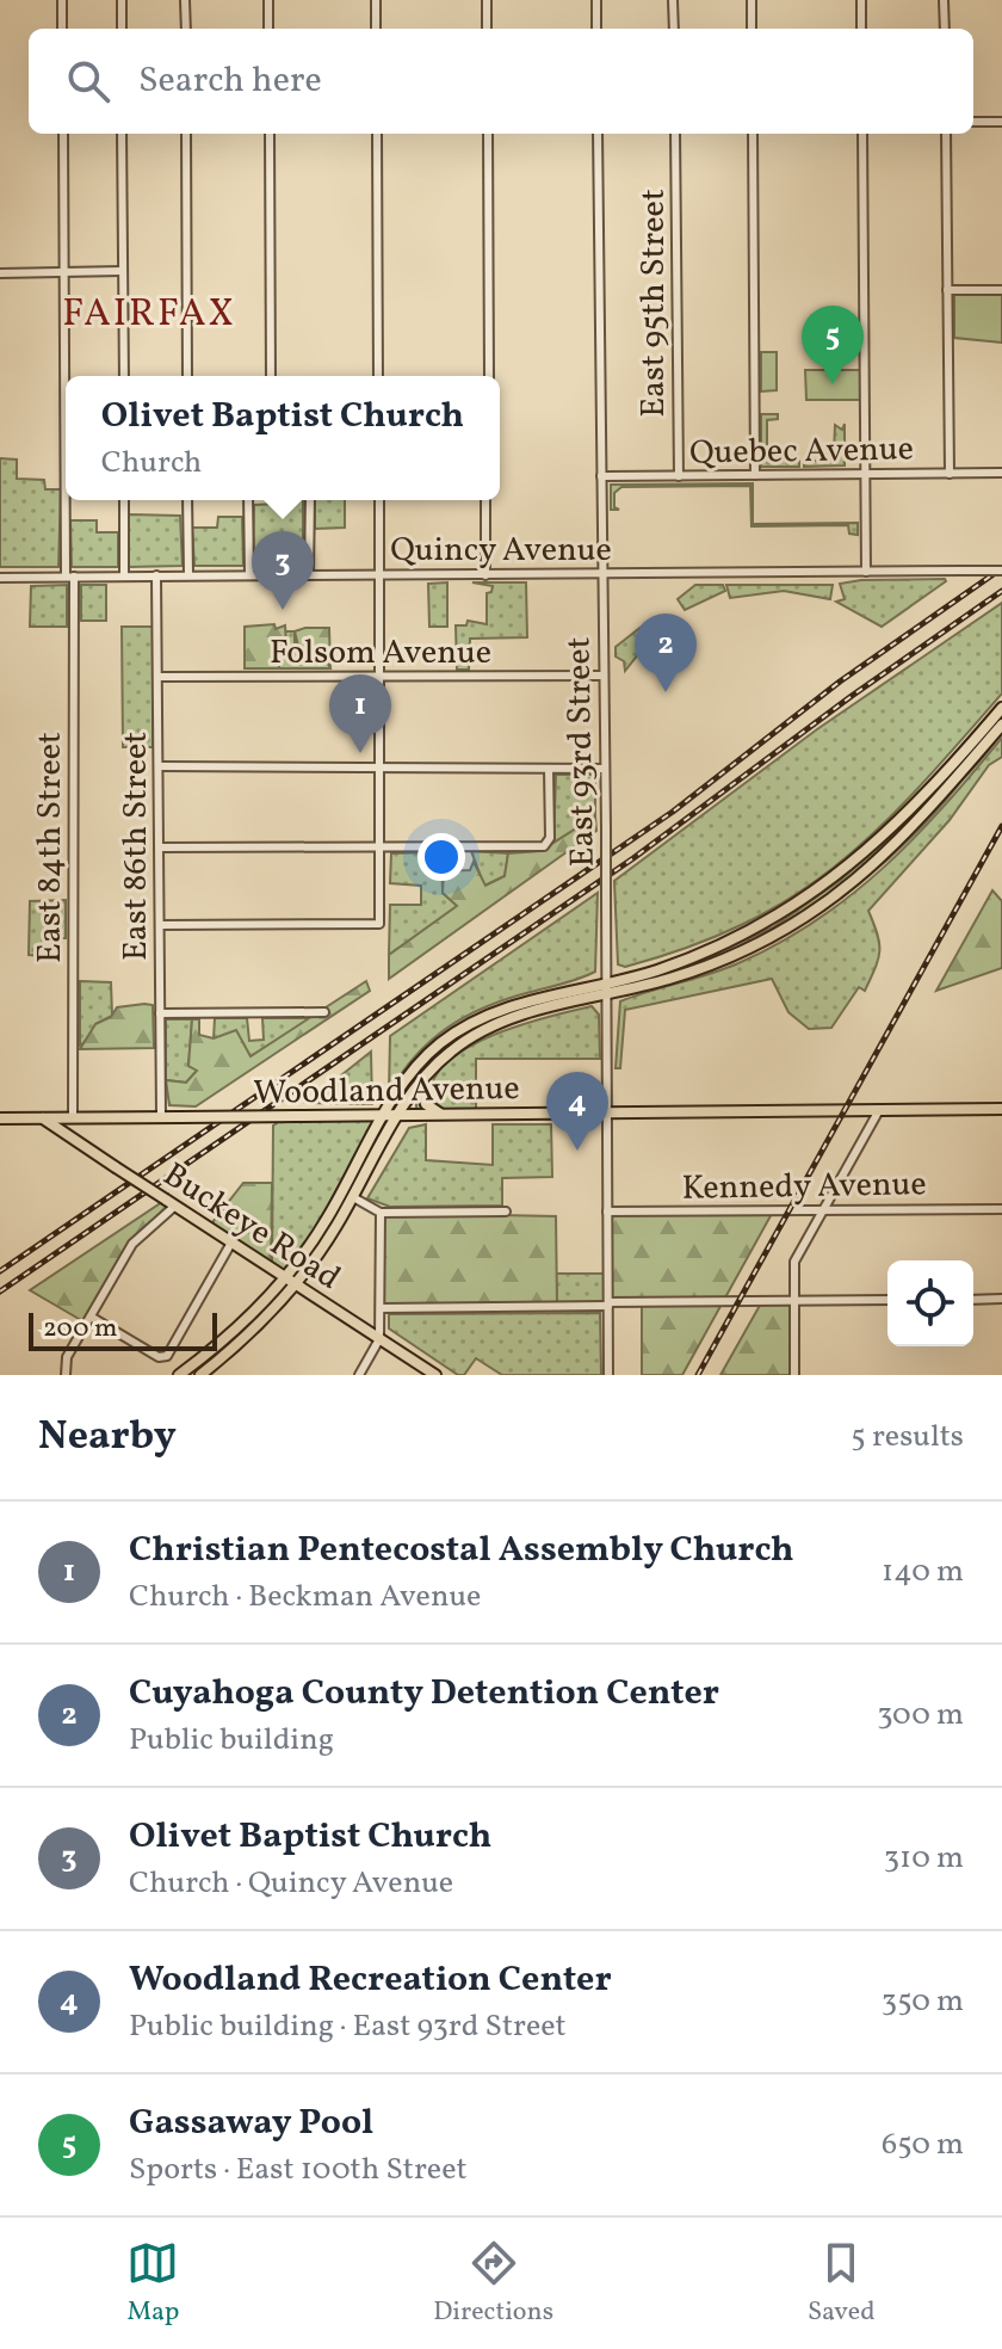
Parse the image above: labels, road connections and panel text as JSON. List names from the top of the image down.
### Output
{
  "streets": {
    "main road": ["Woodland Avenue", "Buckeye Road"],
    "street": [
      "East 95th Street",
      "Quebec Avenue",
      "Quincy Avenue",
      "Folsom Avenue",
      "East 93rd Street",
      "East 86th Street",
      "East 84th Street",
      "Kennedy Avenue"
    ]
  },
  "crossings": [
    ["East 95th Street", "Quebec Avenue"],
    ["Quebec Avenue", "East 93rd Street"],
    ["Quincy Avenue", "East 93rd Street"],
    ["Quincy Avenue", "East 86th Street"],
    ["Quincy Avenue", "East 84th Street"],
    ["Folsom Avenue", "East 93rd Street"],
    ["Folsom Avenue", "East 86th Street"],
    ["East 93rd Street", "Woodland Avenue"],
    ["East 93rd Street", "Kennedy Avenue"],
    ["East 86th Street", "Woodland Avenue"],
    ["East 84th Street", "Woodland Avenue"],
    ["Woodland Avenue", "Buckeye Road"]
  ],
  "districts": ["FAIRFAX"],
  "scale_bar": "200 m",
  "page": {
    "search": "Search here",
    "pins": [
      "5",
      "3",
      "2",
      "1",
      "4"
    ],
    "popup": ["Olivet Baptist Church", "Church"],
    "scale": "200 m",
    "heading": ["Nearby", "5 results"],
    "list": [
      {
        "mark": "1",
        "name": "Christian Pentecostal Assembly Church",
        "note": "Church · Beckman Avenue",
        "value": "140 m"
      },
      {
        "mark": "2",
        "name": "Cuyahoga County Detention Center",
        "note": "Public building",
        "value": "300 m"
      },
      {
        "mark": "3",
        "name": "Olivet Baptist Church",
        "note": "Church · Quincy Avenue",
        "value": "310 m"
      },
      {
        "mark": "4",
        "name": "Woodland Recreation Center",
        "note": "Public building · East 93rd Street",
        "value": "350 m"
      },
      {
        "mark": "5",
        "name": "Gassaway Pool",
        "note": "Sports · East 100th Street",
        "value": "650 m"
      }
    ],
    "nav": ["Map", "Directions", "Saved"]
  }
}
